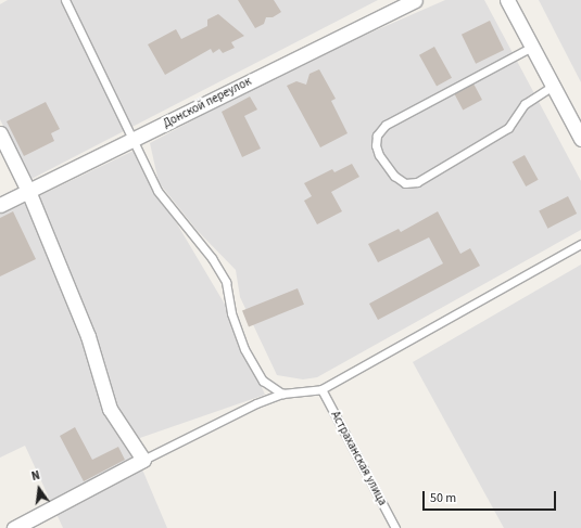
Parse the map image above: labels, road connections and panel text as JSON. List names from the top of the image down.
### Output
{
  "streets": {
    "street": ["Донской переулок"],
    "lane": ["Астраханская улица"]
  },
  "scale_bar": "50 m",
  "north": "top"
}
